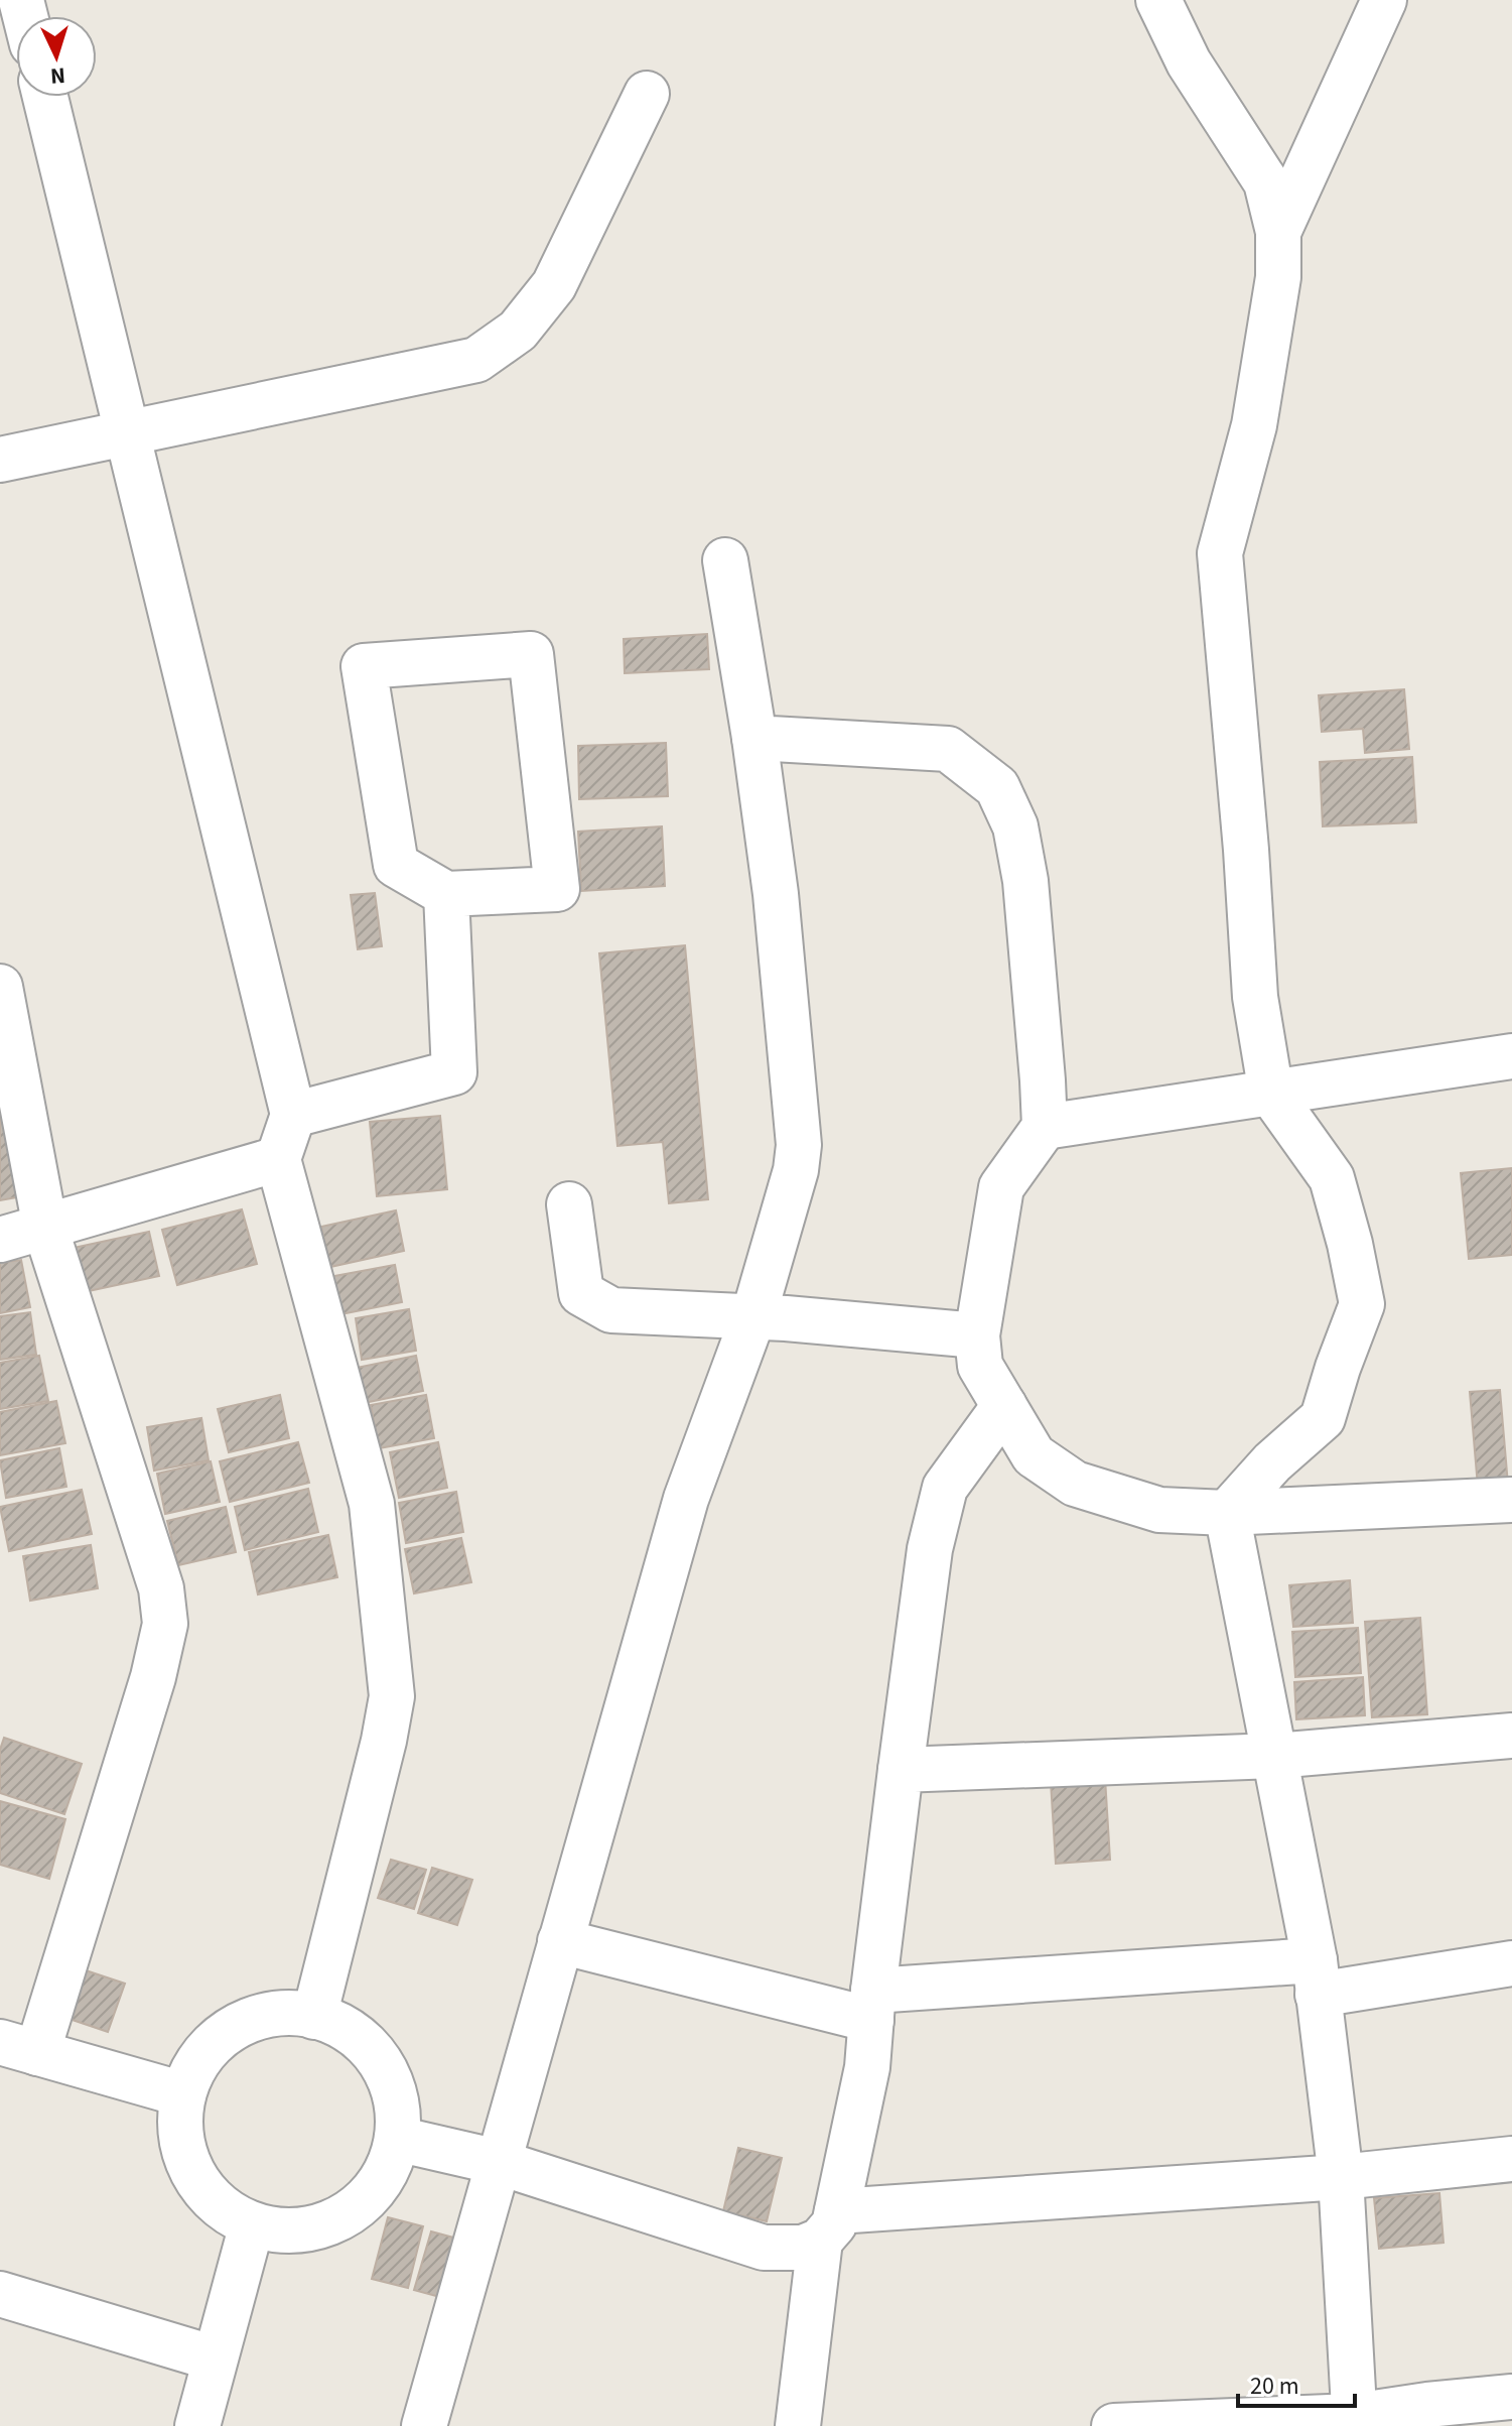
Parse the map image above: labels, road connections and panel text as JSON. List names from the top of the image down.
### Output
{
  "scale_bar": "20 m",
  "north": "bottom"
}
